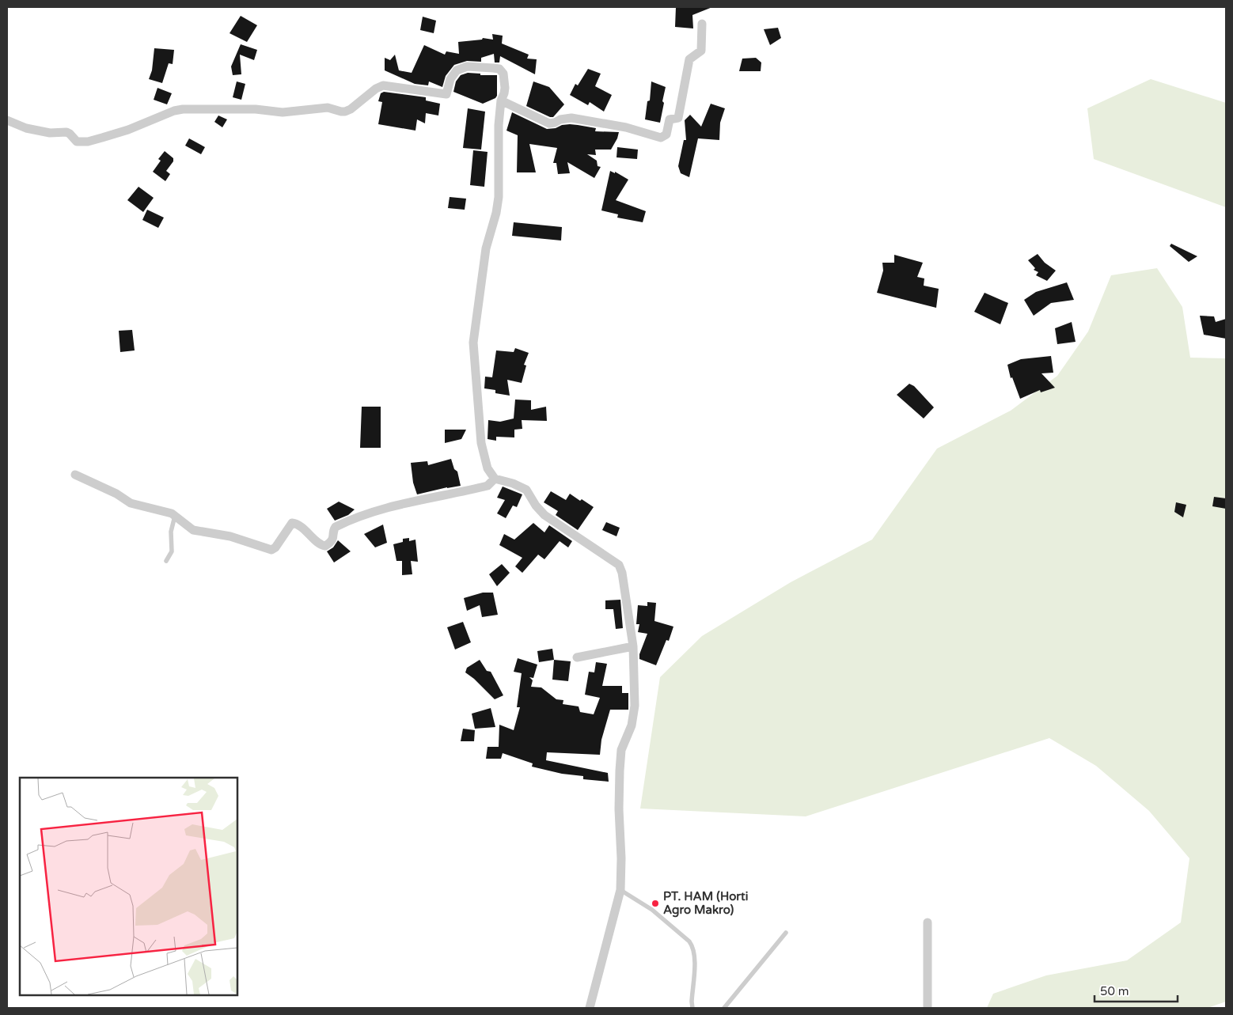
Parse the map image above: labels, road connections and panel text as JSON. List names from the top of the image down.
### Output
{
  "places": ["PT. HAM (Horti Agro Makro)"],
  "scale_bar": "50 m"
}
